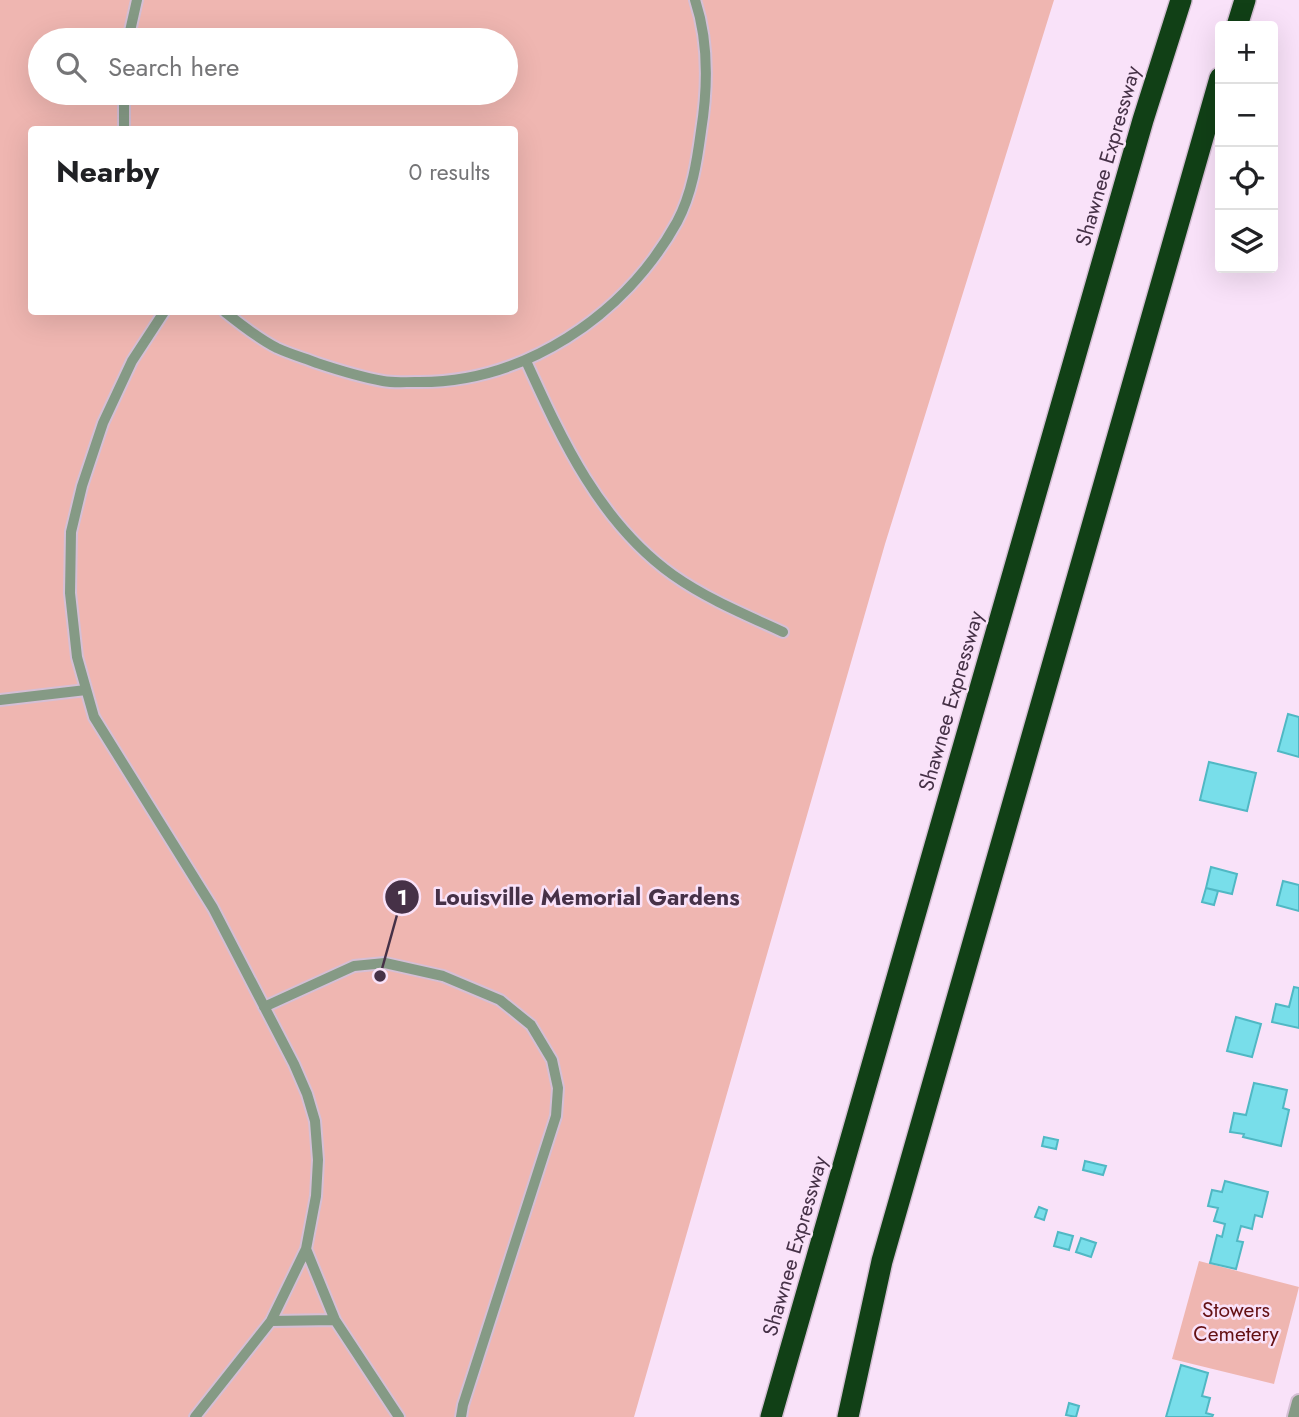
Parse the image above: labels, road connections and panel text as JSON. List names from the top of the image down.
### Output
{
  "streets": {
    "highway": ["Shawnee Expressway"]
  },
  "parks": ["Stowers Cemetery"],
  "places": ["Louisville Memorial Gardens"],
  "page": {
    "map_buttons": ["+", "−"],
    "search": "Search here",
    "heading": ["Nearby", "0 results"]
  }
}
